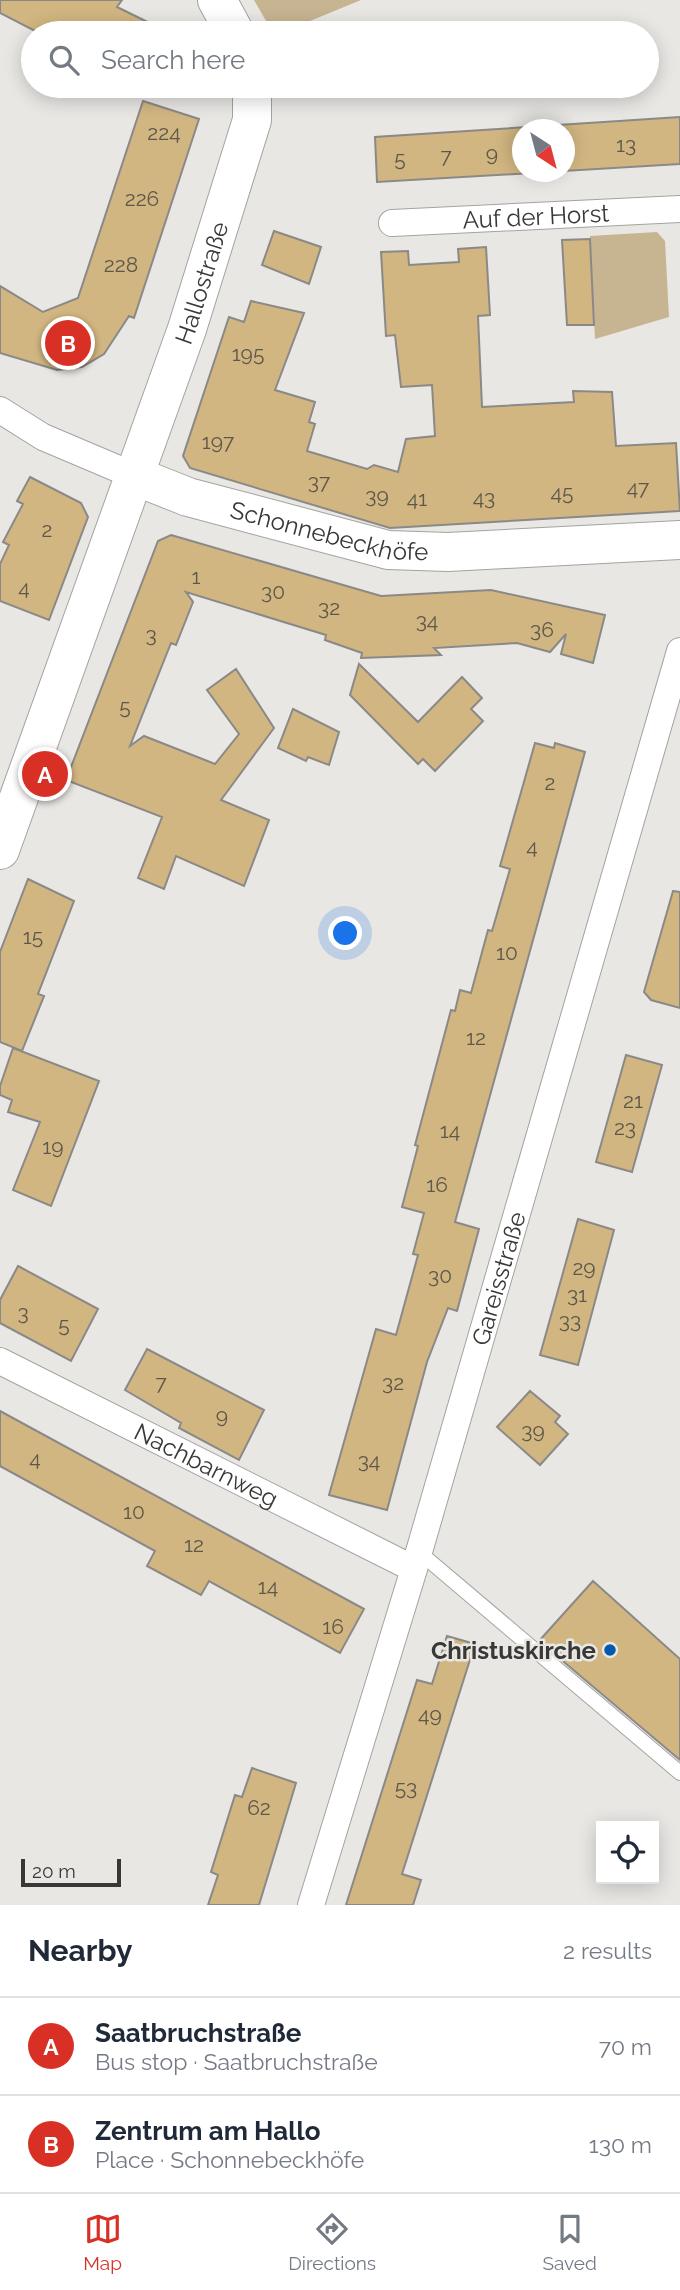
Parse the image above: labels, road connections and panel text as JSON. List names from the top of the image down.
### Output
{
  "streets": {
    "main road": ["Hallostraße", "Schonnebeckhöfe"],
    "street": ["Auf der Horst", "Gareisstraße", "Nachbarnweg"]
  },
  "crossings": [
    ["Hallostraße", "Schonnebeckhöfe"],
    ["Gareisstraße", "Nachbarnweg"]
  ],
  "places": ["Christuskirche"],
  "house_numbers": [
    "224",
    "13",
    "9",
    "7",
    "5",
    "226",
    "228",
    "195",
    "197",
    "37",
    "47",
    "45",
    "39",
    "43",
    "41",
    "2",
    "1",
    "4",
    "30",
    "32",
    "34",
    "36",
    "3",
    "5",
    "2",
    "4",
    "15",
    "10",
    "12",
    "21",
    "23",
    "14",
    "19",
    "16",
    "29",
    "30",
    "31",
    "3",
    "33",
    "5",
    "7",
    "32",
    "9",
    "39",
    "4",
    "34",
    "10",
    "12",
    "14",
    "16",
    "49",
    "53",
    "62"
  ],
  "scale_bar": "20 m",
  "north": "bottom right",
  "page": {
    "search": "Search here",
    "pins": ["B", "A"],
    "scale": "20 m",
    "heading": ["Nearby", "2 results"],
    "list": [
      {
        "mark": "A",
        "name": "Saatbruchstraße",
        "note": "Bus stop · Saatbruchstraße",
        "value": "70 m"
      },
      {
        "mark": "B",
        "name": "Zentrum am Hallo",
        "note": "Place · Schonnebeckhöfe",
        "value": "130 m"
      }
    ],
    "nav": ["Map", "Directions", "Saved"]
  }
}
